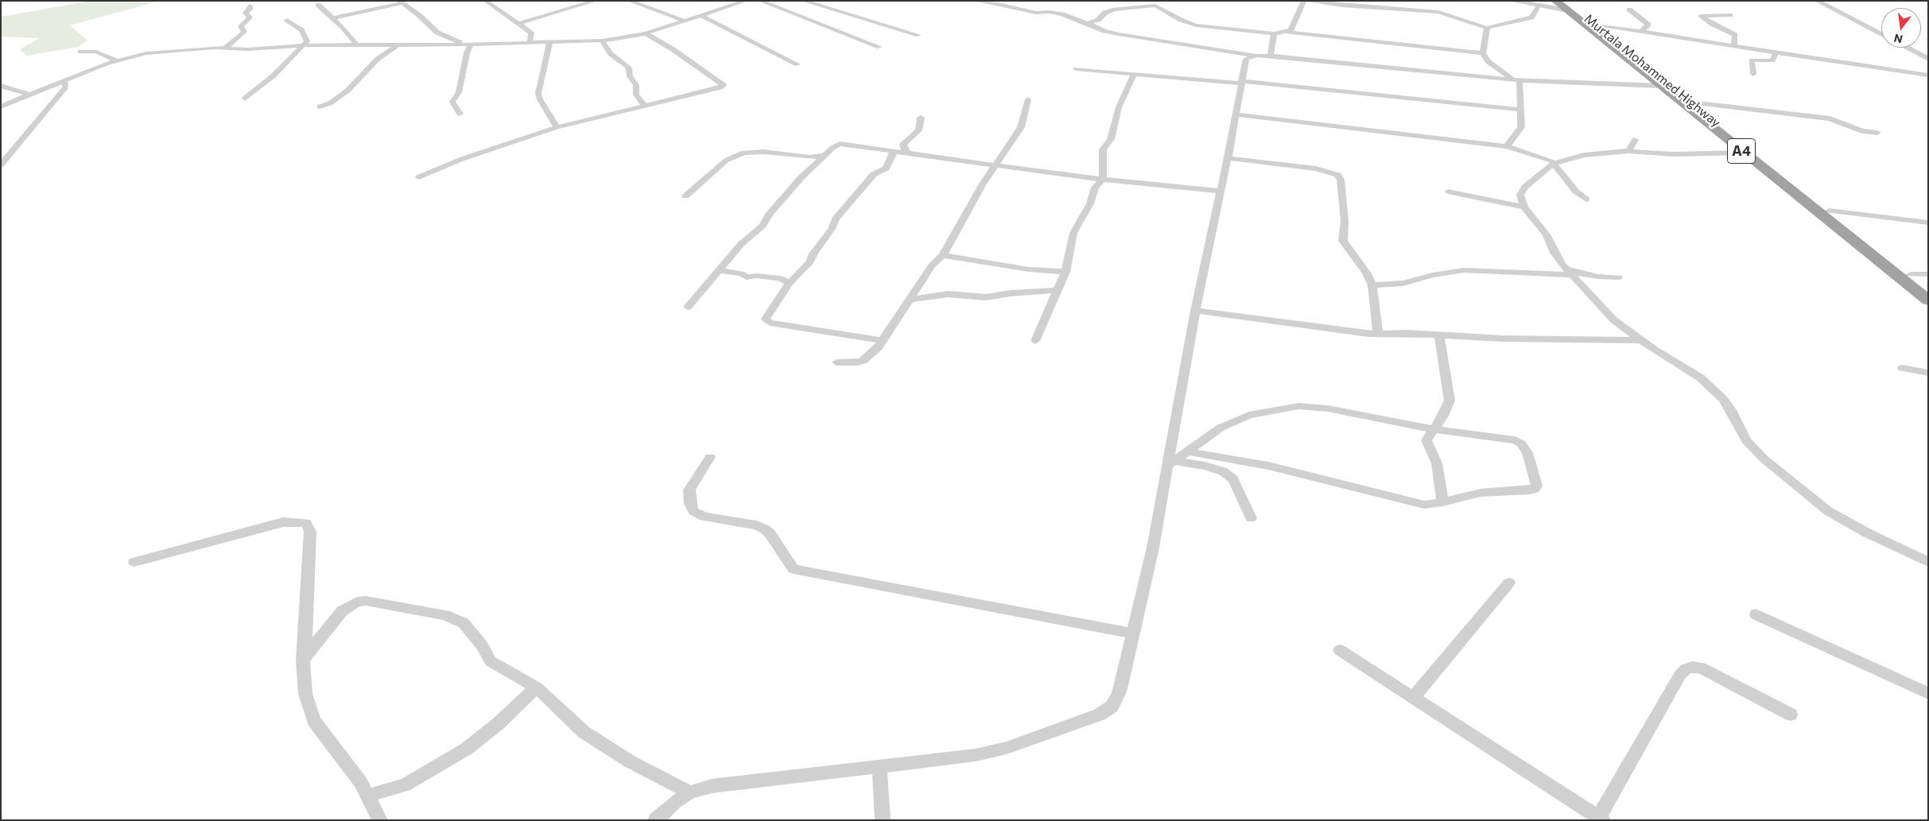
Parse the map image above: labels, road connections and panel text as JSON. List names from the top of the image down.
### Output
{
  "streets": {
    "highway": ["Murtala Mohammed Highway", "A4"]
  },
  "crossings": [
    ["Murtala Mohammed Highway", "A4"]
  ],
  "north": "bottom"
}
